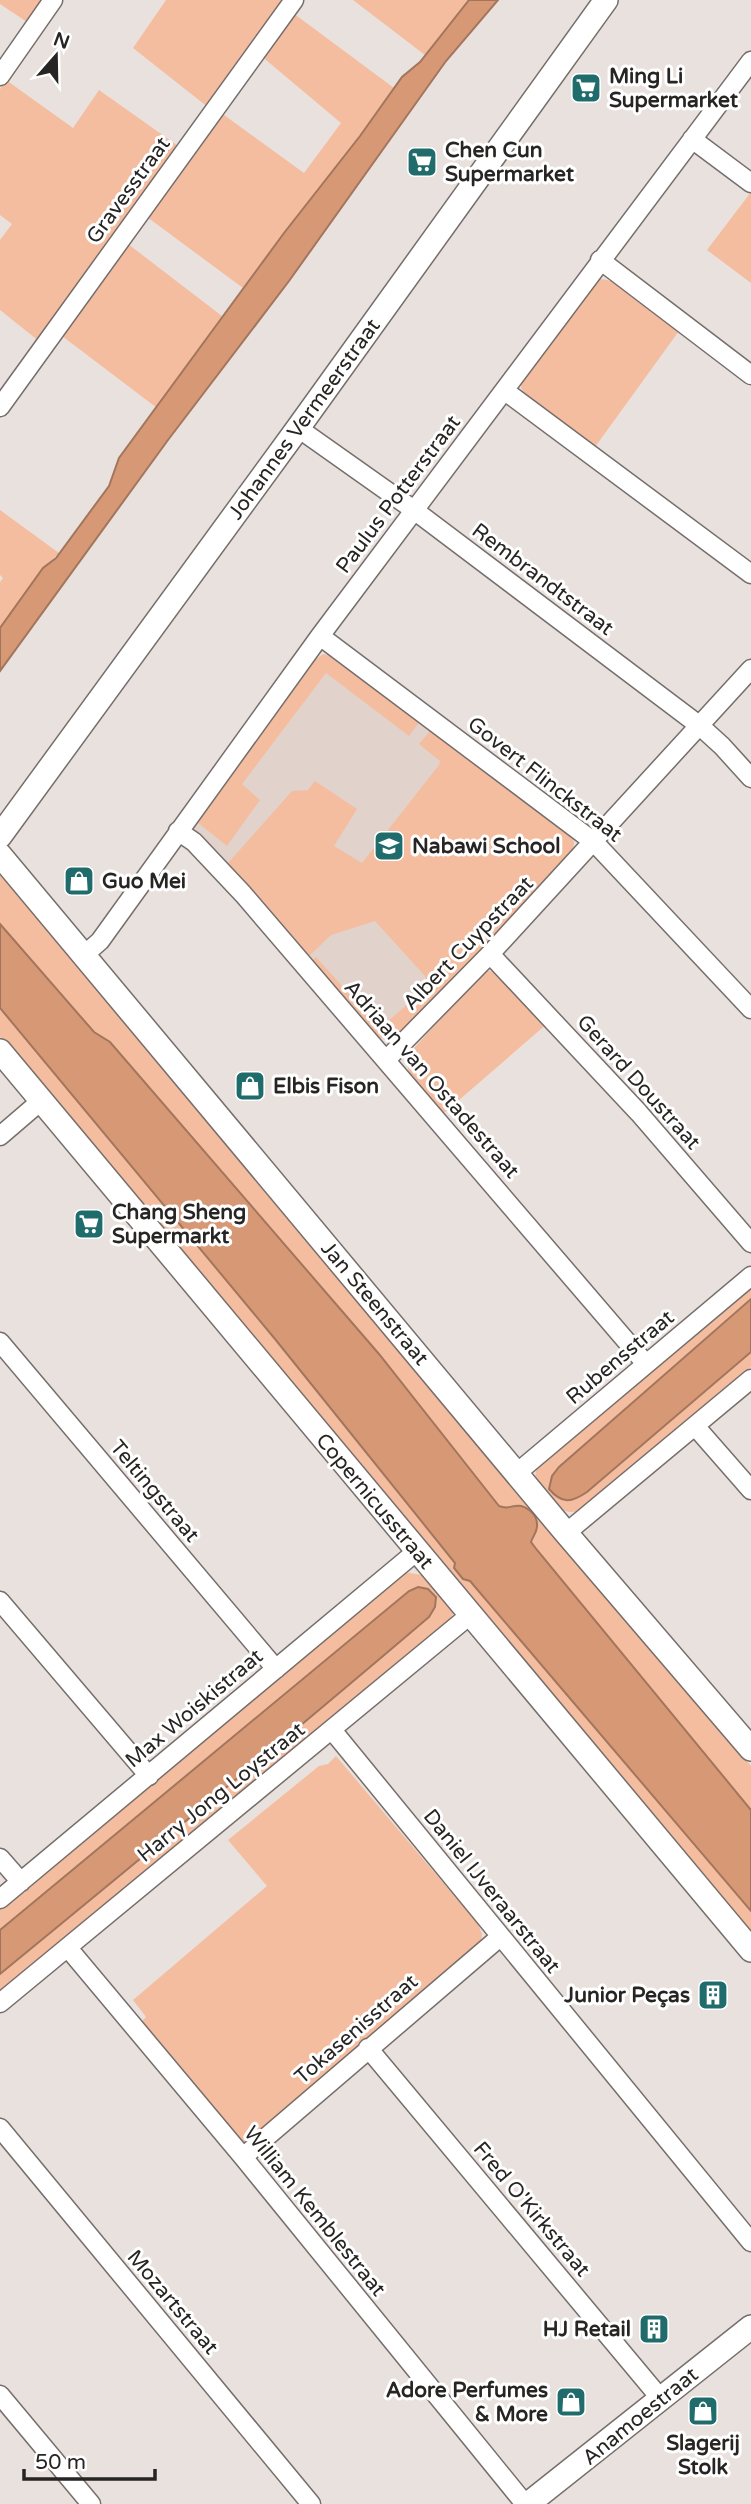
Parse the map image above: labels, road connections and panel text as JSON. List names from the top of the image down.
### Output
{
  "streets": {
    "street": [
      "Gravesstraat",
      "Johannes Vermeerstraat",
      "Paulus Potterstraat",
      "Rembrandtstraat",
      "Govert Flinckstraat",
      "Albert Cuypstraat",
      "Adriaan van Ostadestraat",
      "Gerard Doustraat",
      "Jan Steenstraat",
      "Rubensstraat",
      "Teltingstraat",
      "Copernicusstraat",
      "Max Woiskistraat",
      "Harry Jong Loystraat",
      "Daniel IJveraarstraat",
      "Tokasenisstraat",
      "Fred O'Kirkstraat",
      "William Kemblestraat",
      "Mozartstraat",
      "Anamoestraat"
    ]
  },
  "crossings": [
    ["Johannes Vermeerstraat", "Rembrandtstraat"],
    ["Paulus Potterstraat", "Rembrandtstraat"],
    ["Paulus Potterstraat", "Govert Flinckstraat"],
    ["Paulus Potterstraat", "Adriaan van Ostadestraat"],
    ["Paulus Potterstraat", "Jan Steenstraat"],
    ["Rembrandtstraat", "Albert Cuypstraat"],
    ["Govert Flinckstraat", "Albert Cuypstraat"],
    ["Albert Cuypstraat", "Adriaan van Ostadestraat"],
    ["Albert Cuypstraat", "Gerard Doustraat"],
    ["Adriaan van Ostadestraat", "Rubensstraat"],
    ["Jan Steenstraat", "Rubensstraat"],
    ["Teltingstraat", "Max Woiskistraat"],
    ["Copernicusstraat", "Max Woiskistraat"],
    ["Copernicusstraat", "Harry Jong Loystraat"],
    ["Harry Jong Loystraat", "Daniel IJveraarstraat"],
    ["Harry Jong Loystraat", "William Kemblestraat"],
    ["Daniel IJveraarstraat", "Tokasenisstraat"],
    ["Tokasenisstraat", "Fred O'Kirkstraat"],
    ["Tokasenisstraat", "William Kemblestraat"],
    ["Fred O'Kirkstraat", "Anamoestraat"],
    ["William Kemblestraat", "Anamoestraat"]
  ],
  "places": {
    "supermarket": ["Ming Li Supermarket", "Chen Cun Supermarket", "Chang Sheng Supermarkt"],
    "school or university": ["Nabawi School"],
    "shop": [
      "Guo Mei",
      "Elbis Fison",
      "Adore Perfumes & More",
      "Slagerij Stolk"
    ],
    "building": ["Junior Peças", "HJ Retail"]
  },
  "scale_bar": "50 m",
  "north": "top"
}
